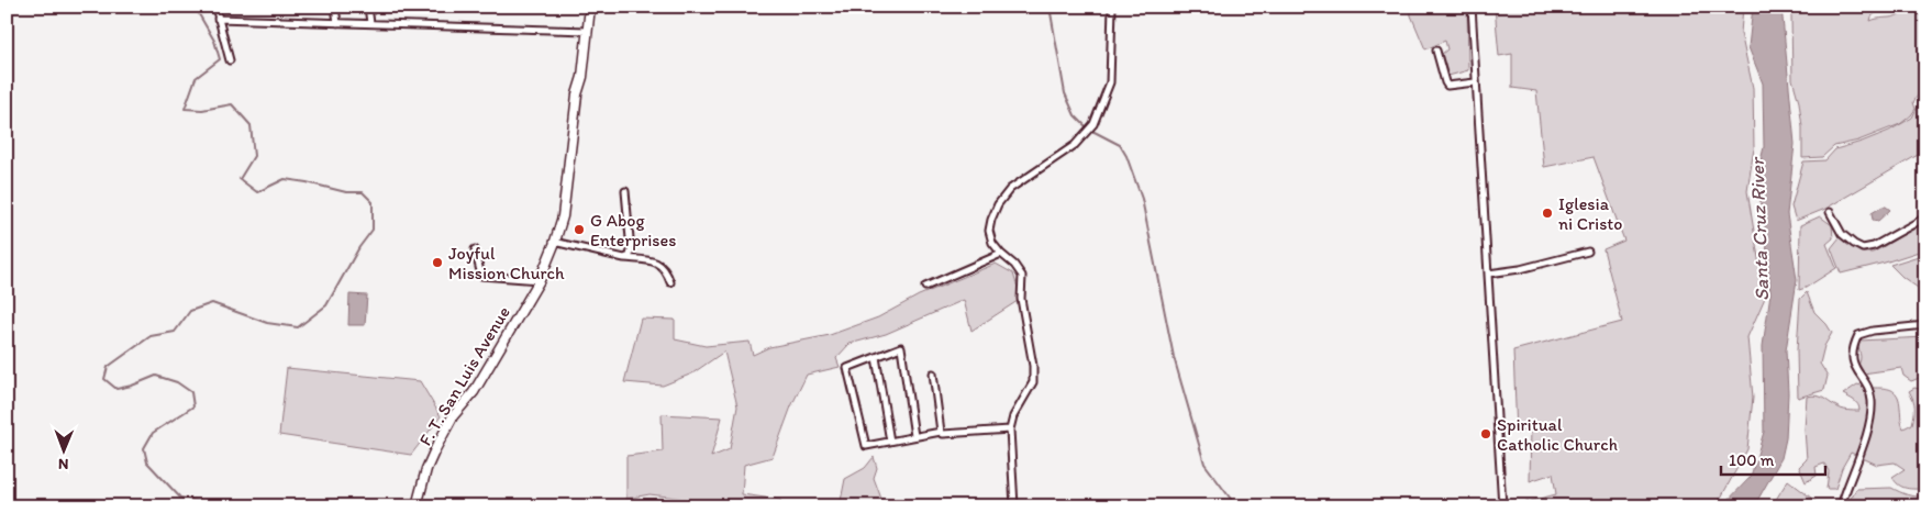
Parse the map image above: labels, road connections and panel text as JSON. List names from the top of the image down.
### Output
{
  "streets": {
    "main road": ["F. T. San Luis Avenue"]
  },
  "water": ["Santa Cruz River"],
  "places": [
    "Iglesia ni Cristo",
    "G Abog Enterprises",
    "Joyful Mission Church",
    "Spiritual Catholic Church"
  ],
  "scale_bar": "100 m",
  "north": "bottom"
}
